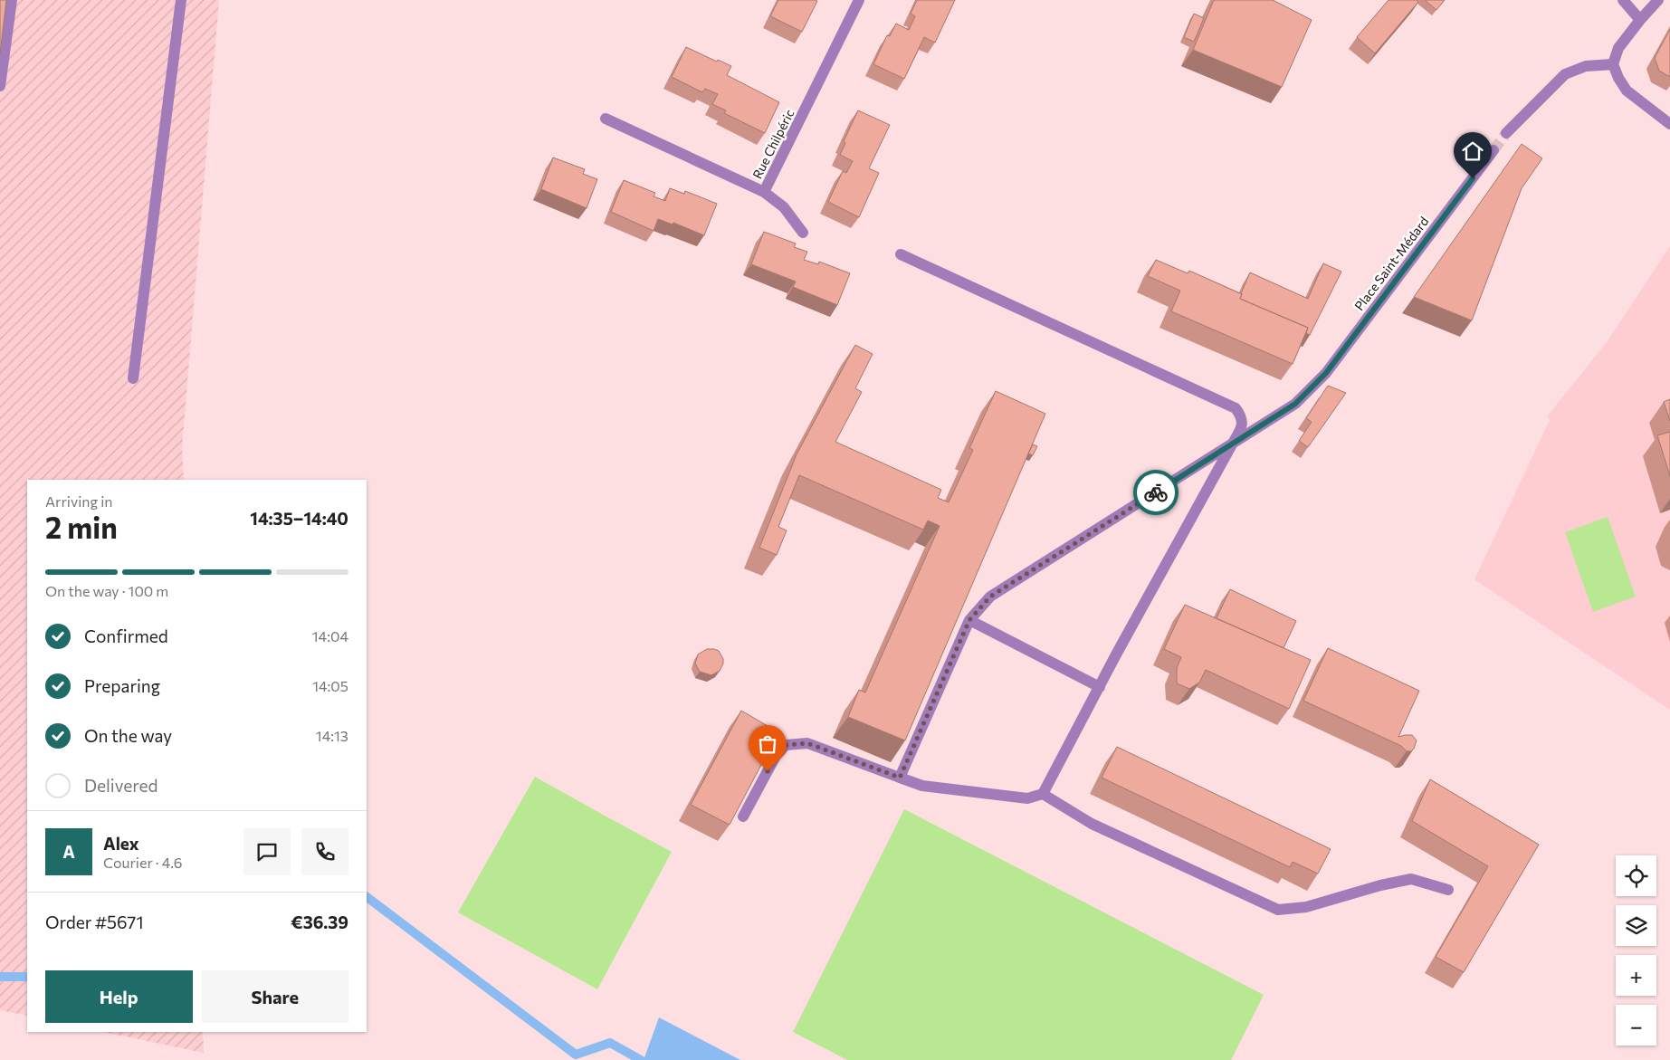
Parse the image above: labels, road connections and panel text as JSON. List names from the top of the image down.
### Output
{
  "streets": {
    "street": ["Rue Chilpéric", "Place Saint-Médard"]
  },
  "page": {
    "heading": ["2 min", "Arriving in", "14:35–14:40"],
    "panel": [
      "Alex",
      "Courier · 4.6",
      "Order #5671",
      "€36.39"
    ],
    "bar": "On the way · 100 m",
    "list": [
      ["Confirmed", "14:04"],
      ["Preparing", "14:05"],
      ["On the way", "14:13"],
      "Delivered"
    ],
    "round": "A",
    "map_buttons": ["+", "−"],
    "buttons": ["Help", "Share"]
  }
}
